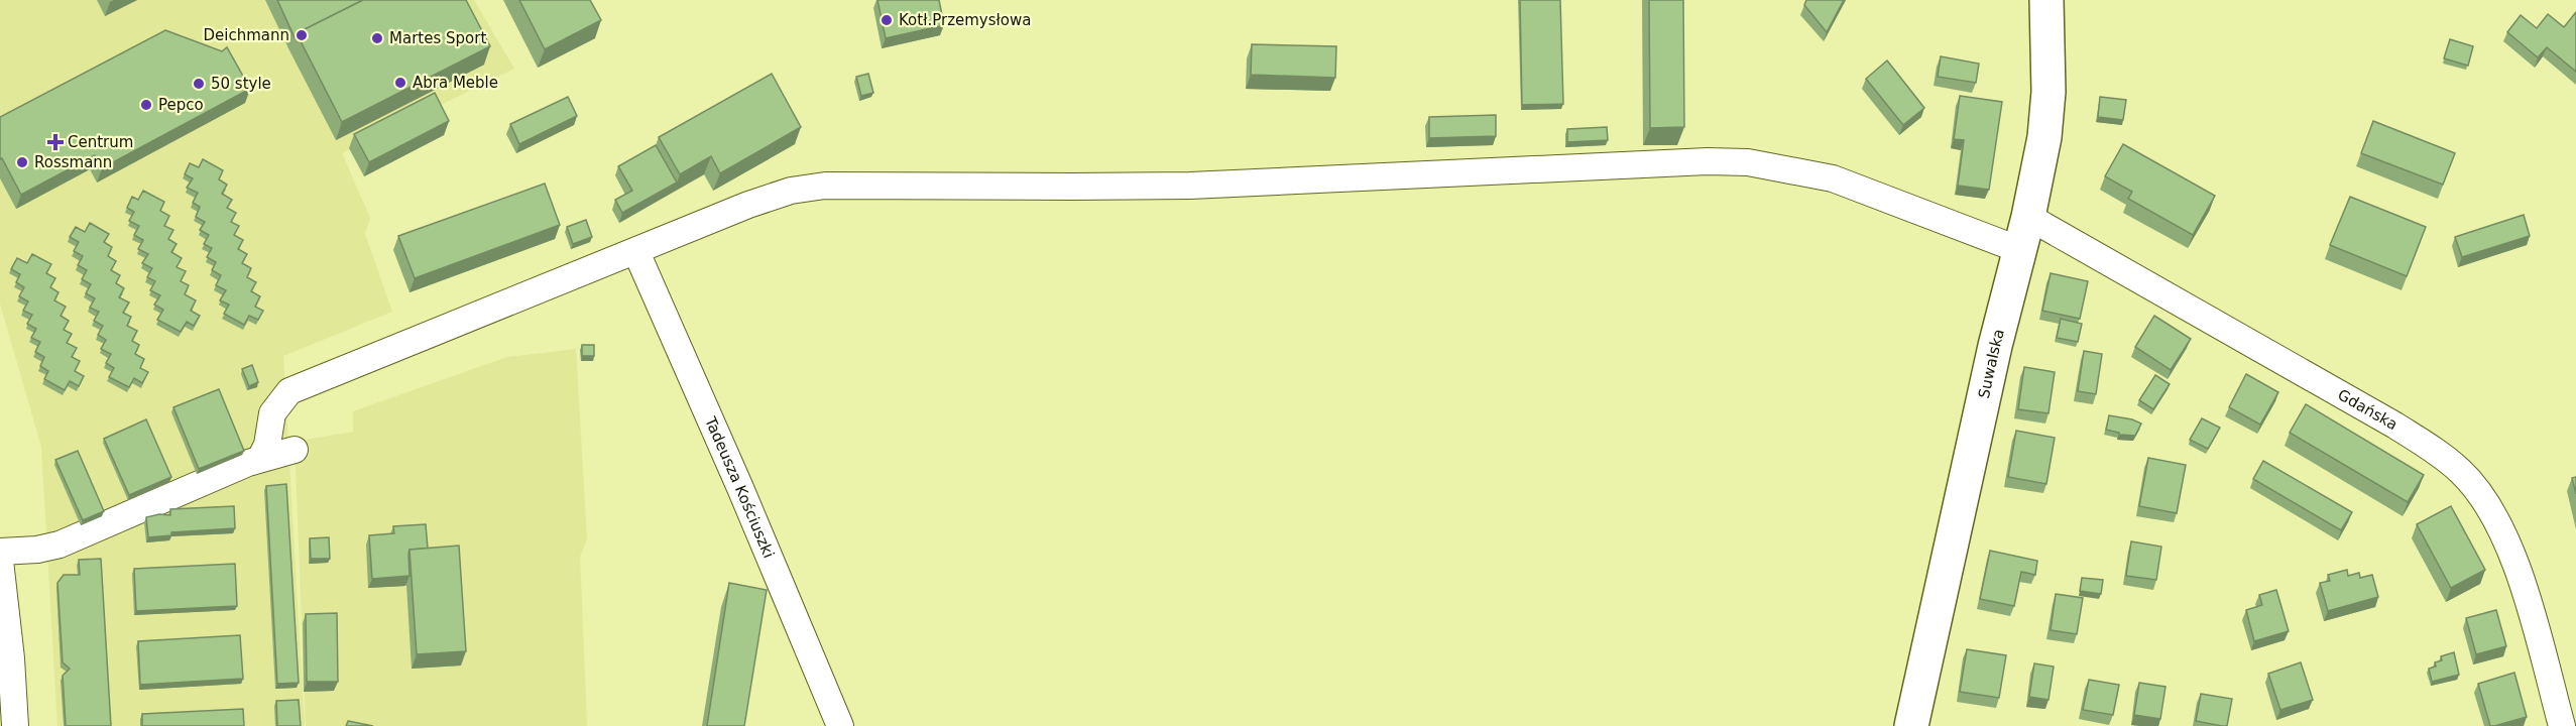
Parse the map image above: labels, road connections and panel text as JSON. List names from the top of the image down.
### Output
{
  "streets": {
    "street": ["Suwalska", "Gdańska", "Tadeusza Kościuszki"]
  },
  "crossings": [
    ["Suwalska", "Gdańska"]
  ],
  "places": {
    "other": [
      "Kotł.Przemysłowa",
      "Deichmann",
      "Martes Sport",
      "Abra Meble",
      "50 style",
      "Pepco",
      "Rossmann"
    ],
    "health": ["Centrum"]
  }
}
